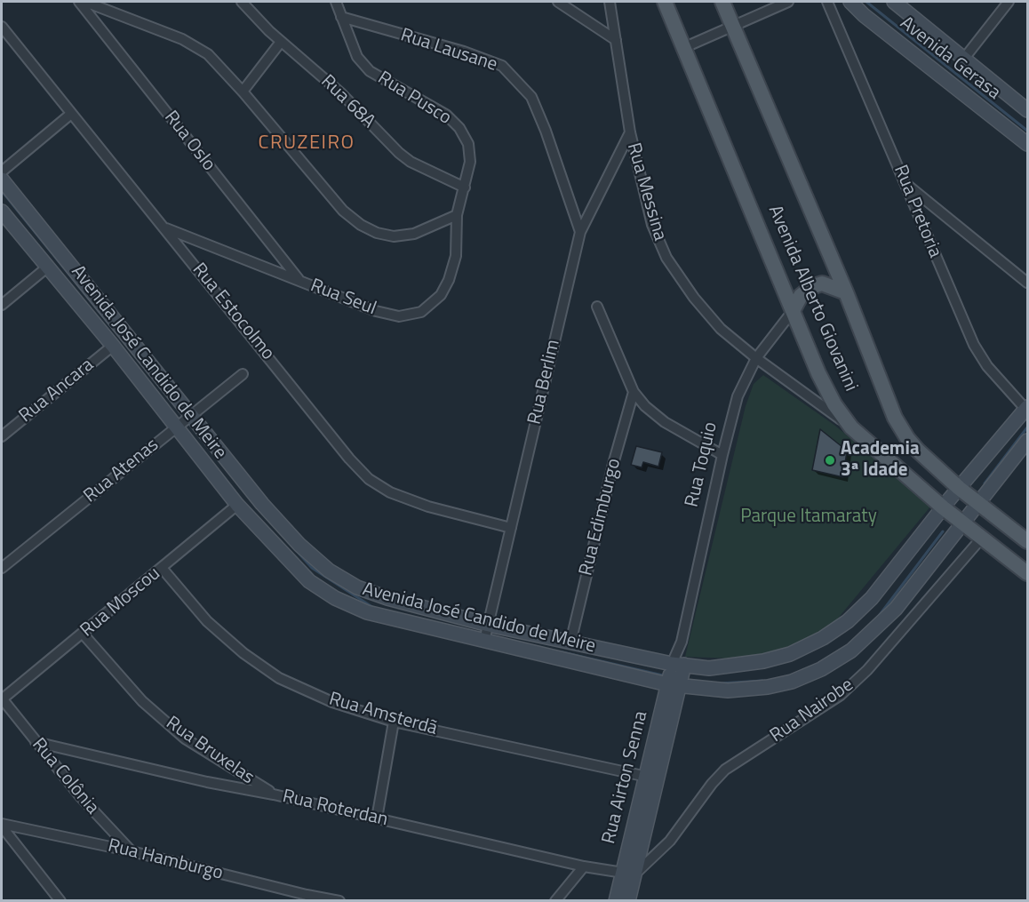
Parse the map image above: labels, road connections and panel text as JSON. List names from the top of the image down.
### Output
{
  "streets": {
    "main road": ["Avenida Alberto Giovanini"],
    "street": [
      "Rua Lausane",
      "Avenida Gerasa",
      "Rua Pusco",
      "Rua 68A",
      "Rua Oslo",
      "Rua Messina",
      "Rua Pretoria",
      "Rua Seul",
      "Rua Estocolmo",
      "Avenida José Candido de Meire",
      "Rua Berlim",
      "Rua Ancara",
      "Rua Toquio",
      "Rua Atenas",
      "Rua Edimburgo",
      "Rua Moscou",
      "Rua Nairobe",
      "Rua Amsterdã",
      "Rua Bruxelas",
      "Rua Colônia",
      "Rua Airton Senna",
      "Rua Roterdan",
      "Rua Hamburgo"
    ]
  },
  "crossings": [
    ["Rua Lausane", "Rua Pusco"],
    ["Rua Lausane", "Rua Berlim"],
    ["Rua Pusco", "Rua 68A"],
    ["Rua Pusco", "Rua Seul"],
    ["Rua Oslo", "Rua Seul"],
    ["Rua Messina", "Avenida Alberto Giovanini"],
    ["Rua Messina", "Rua Berlim"],
    ["Rua Messina", "Rua Toquio"],
    ["Rua Pretoria", "Avenida José Candido de Meire"],
    ["Rua Seul", "Rua Estocolmo"],
    ["Avenida Alberto Giovanini", "Avenida José Candido de Meire"],
    ["Avenida Alberto Giovanini", "Rua Toquio"],
    ["Avenida Alberto Giovanini", "Rua Nairobe"],
    ["Rua Estocolmo", "Rua Berlim"],
    ["Avenida José Candido de Meire", "Rua Berlim"],
    ["Avenida José Candido de Meire", "Rua Ancara"],
    ["Avenida José Candido de Meire", "Rua Toquio"],
    ["Avenida José Candido de Meire", "Rua Atenas"],
    ["Avenida José Candido de Meire", "Rua Edimburgo"],
    ["Avenida José Candido de Meire", "Rua Moscou"],
    ["Avenida José Candido de Meire", "Rua Airton Senna"],
    ["Rua Toquio", "Rua Airton Senna"],
    ["Rua Moscou", "Rua Amsterdã"],
    ["Rua Moscou", "Rua Bruxelas"],
    ["Rua Moscou", "Rua Colônia"],
    ["Rua Nairobe", "Rua Airton Senna"],
    ["Rua Nairobe", "Rua Roterdan"],
    ["Rua Amsterdã", "Rua Airton Senna"],
    ["Rua Bruxelas", "Rua Roterdan"],
    ["Rua Colônia", "Rua Roterdan"],
    ["Rua Colônia", "Rua Hamburgo"],
    ["Rua Airton Senna", "Rua Roterdan"]
  ],
  "districts": ["CRUZEIRO"],
  "parks": ["Parque Itamaraty"],
  "places": ["Academia 3ª Idade"]
}
